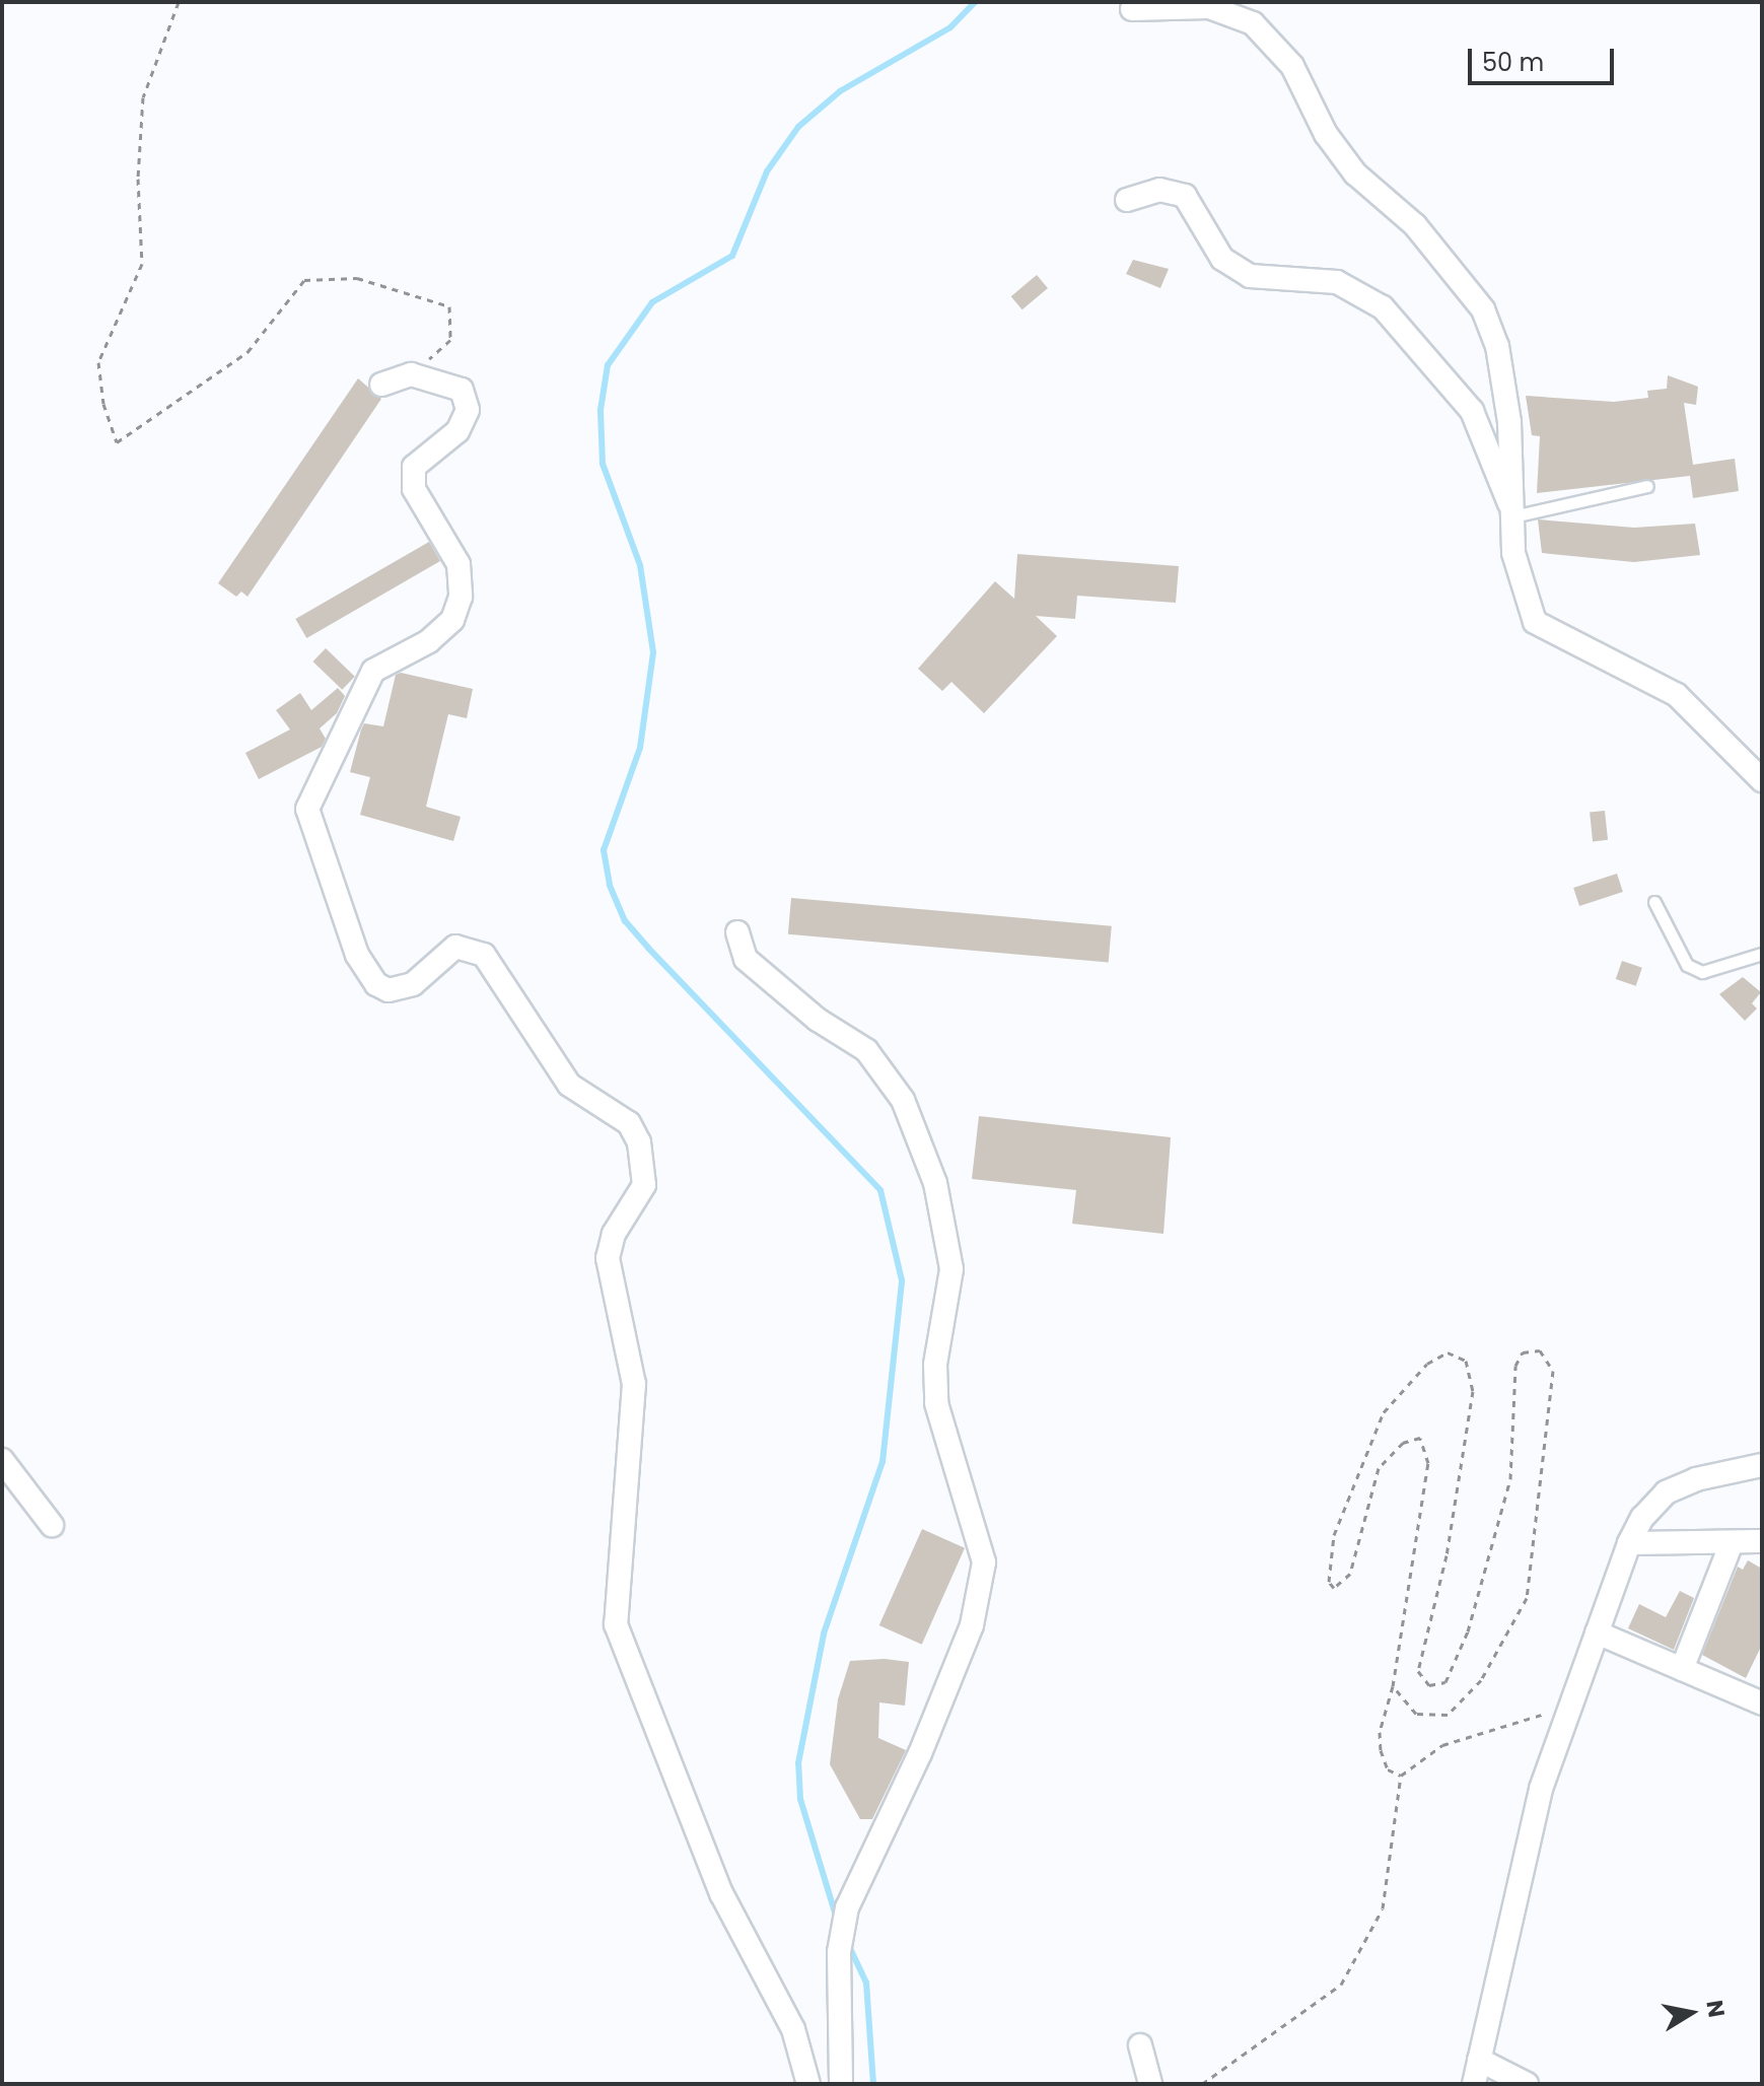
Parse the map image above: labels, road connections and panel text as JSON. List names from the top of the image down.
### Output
{
  "scale_bar": "50 m",
  "north": "right"
}
